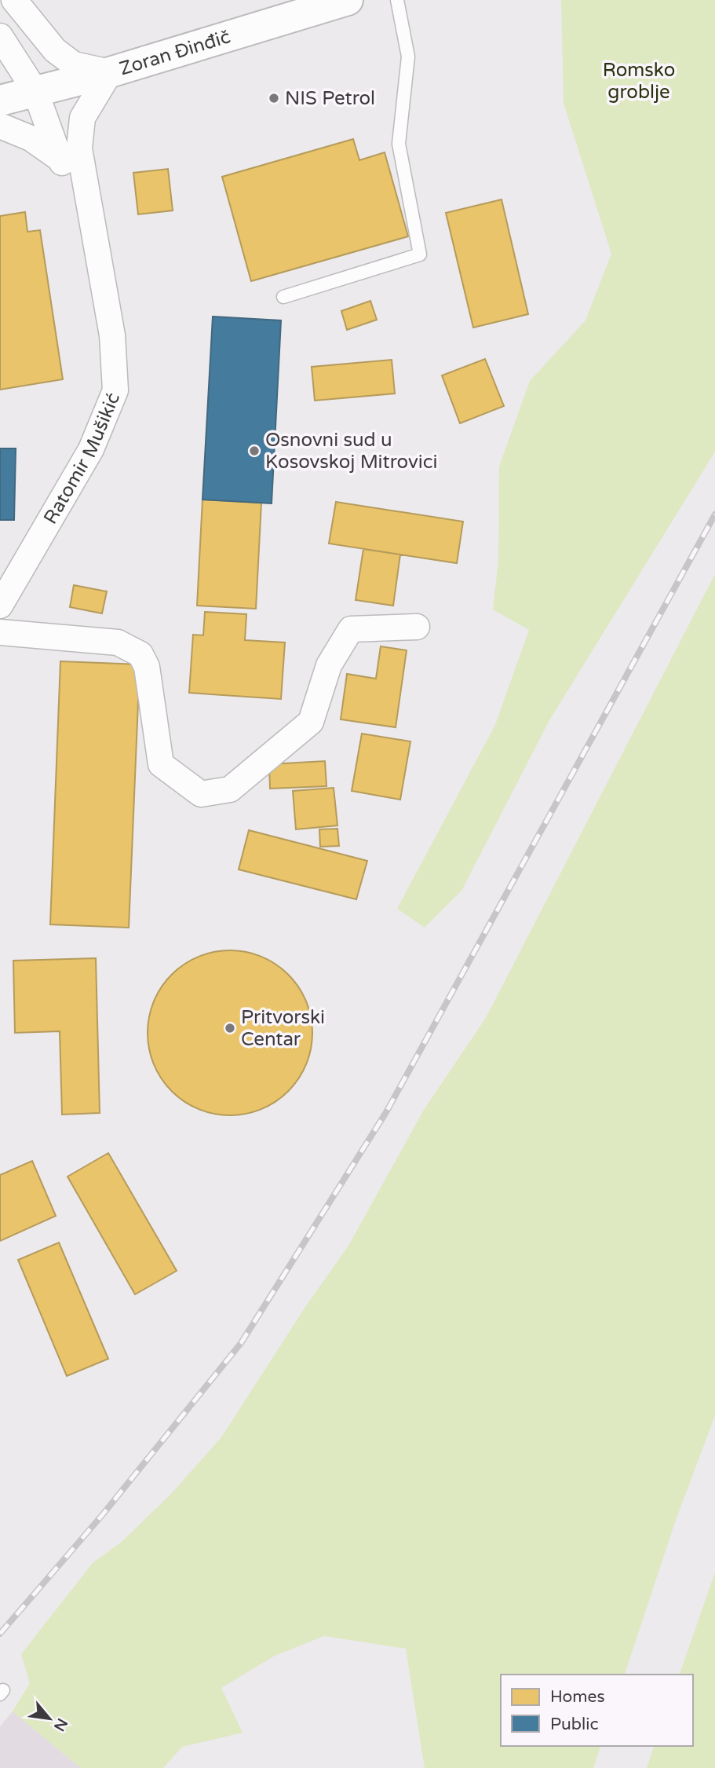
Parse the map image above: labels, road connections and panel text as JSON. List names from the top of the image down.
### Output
{
  "streets": {
    "main road": ["Zoran Đinđič"],
    "street": ["Ratomir Mušikić"]
  },
  "crossings": [
    ["Zoran Đinđič", "Ratomir Mušikić"]
  ],
  "parks": ["Romsko groblje"],
  "places": ["NIS Petrol", "Osnovni sud u Kosovskoj Mitrovici", "Pritvorski Centar"],
  "legend": ["Homes", "Public"],
  "north": "bottom right"
}
